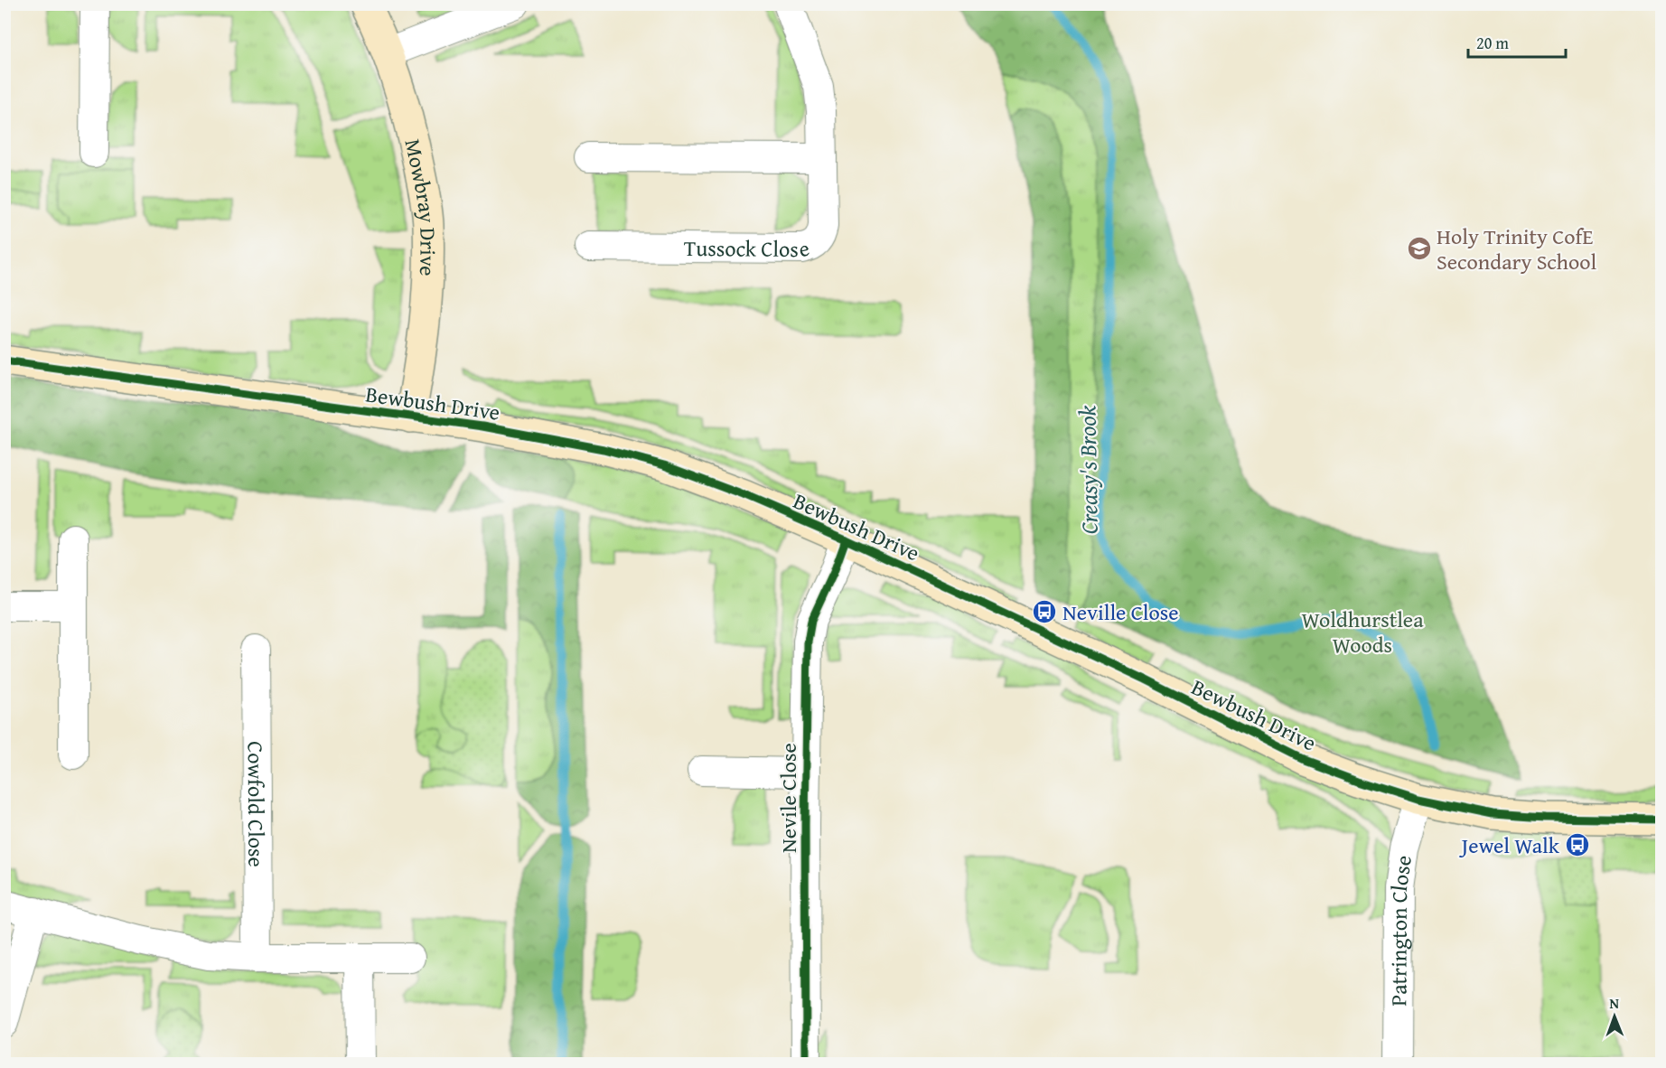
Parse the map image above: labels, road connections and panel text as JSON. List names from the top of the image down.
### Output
{
  "streets": {
    "street": [
      "Mowbray Drive",
      "Tussock Close",
      "Bewbush Drive",
      "Nevile Close",
      "Cowfold Close",
      "Patrington Close"
    ]
  },
  "crossings": [
    ["Mowbray Drive", "Bewbush Drive"],
    ["Bewbush Drive", "Nevile Close"],
    ["Bewbush Drive", "Patrington Close"]
  ],
  "water": ["Creasy's Brook"],
  "parks": ["Woldhurstlea Woods"],
  "places": {
    "school or university": ["Holy Trinity CofE Secondary School"],
    "bus stop": ["Neville Close", "Jewel Walk"]
  },
  "scale_bar": "20 m",
  "north": "top"
}
